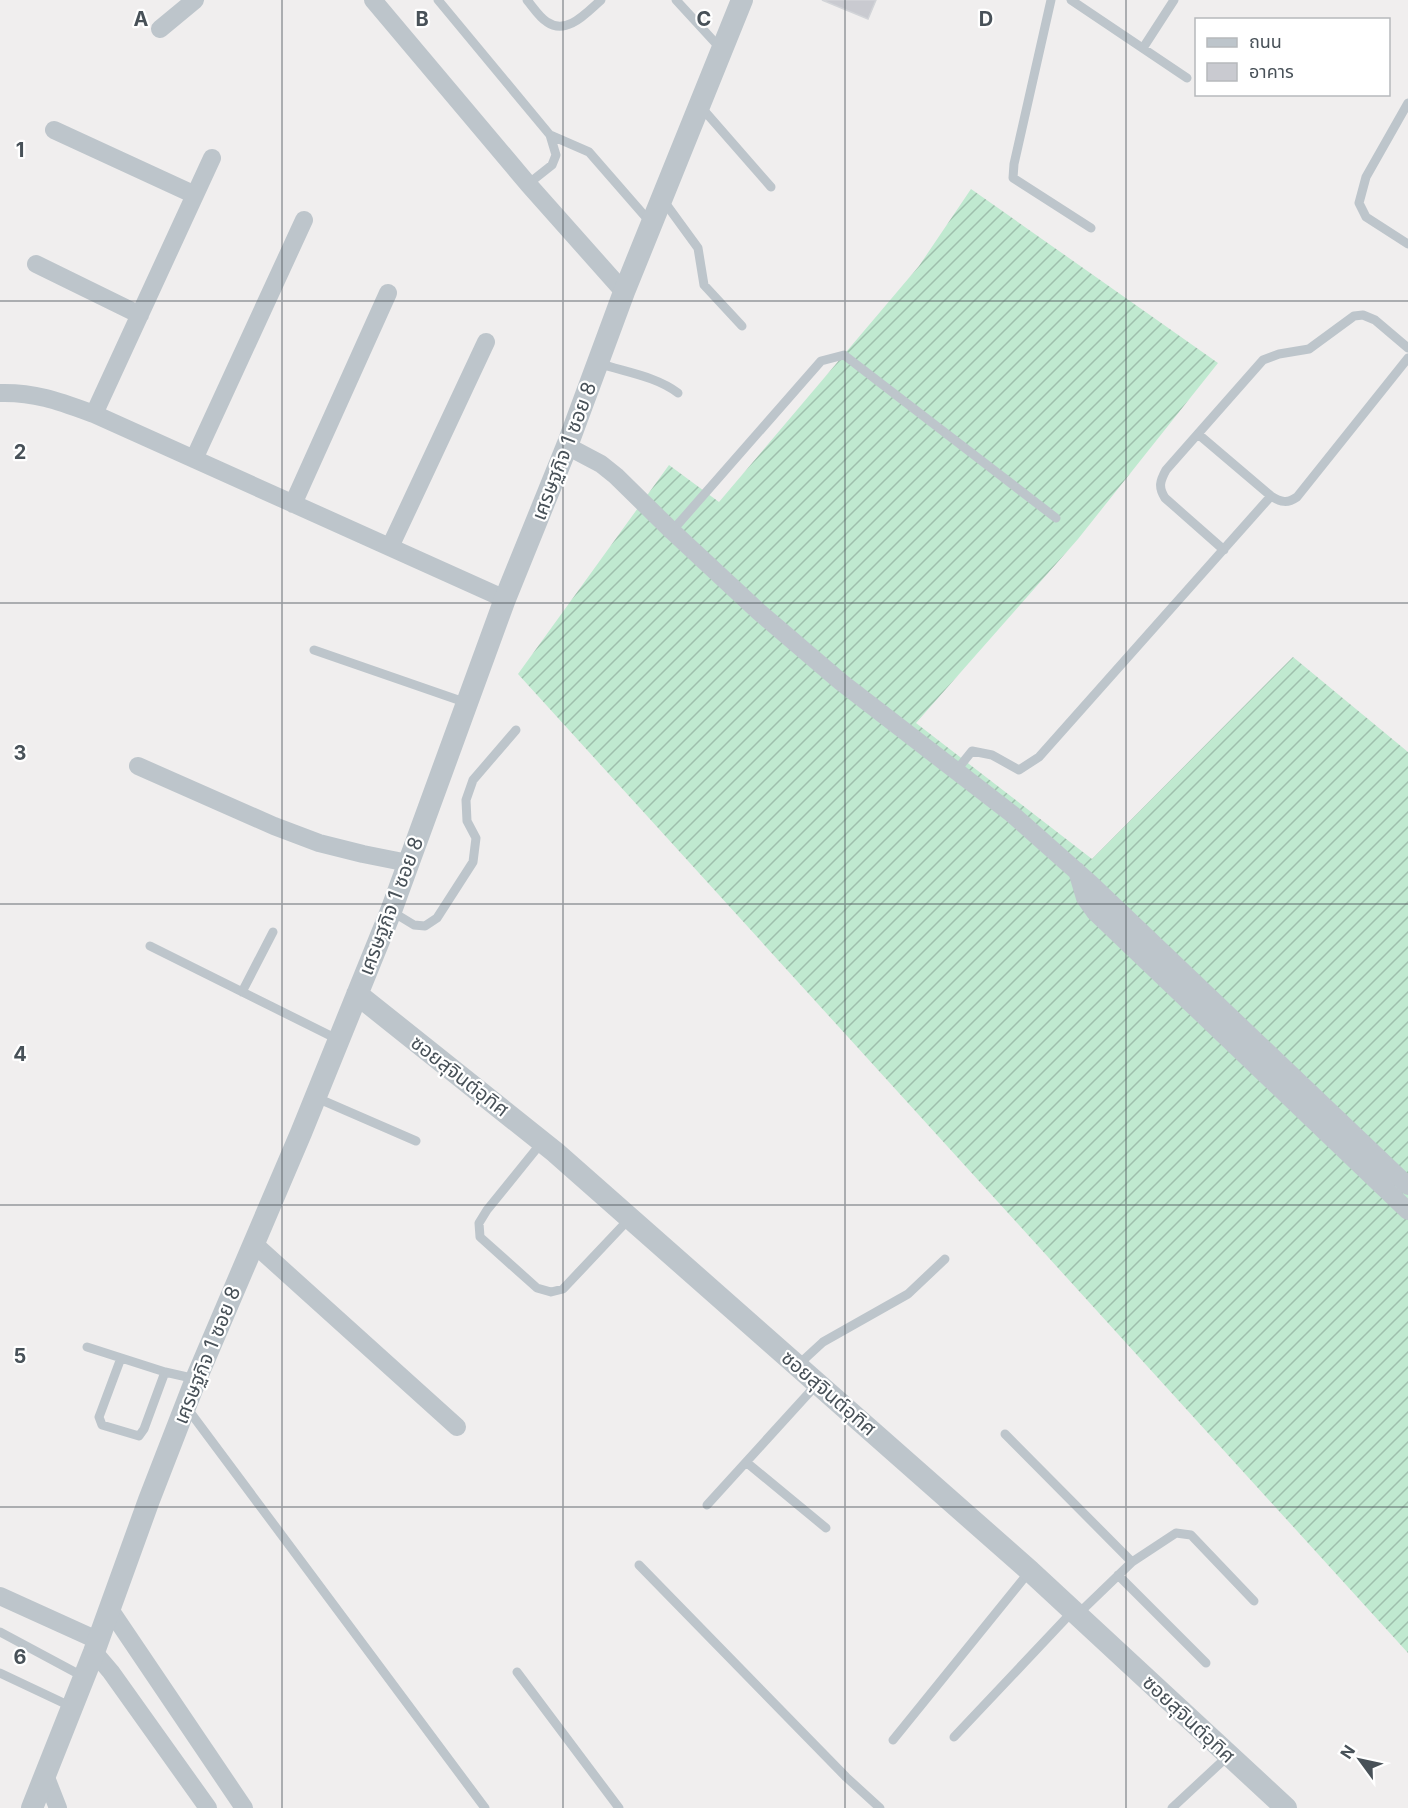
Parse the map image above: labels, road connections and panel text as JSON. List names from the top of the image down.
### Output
{
  "streets": {
    "street": ["เศรษฐกิจ 1 ซอย 8", "ซอยสุจินต์อุทิศ"]
  },
  "crossings": [
    ["เศรษฐกิจ 1 ซอย 8", "ซอยสุจินต์อุทิศ"]
  ],
  "legend": ["ถนน", "อาคาร"],
  "north": "top left",
  "grid": {
    "columns": [
      "A",
      "B",
      "C",
      "D"
    ],
    "rows": [
      "1",
      "2",
      "3",
      "4",
      "5",
      "6"
    ]
  }
}
